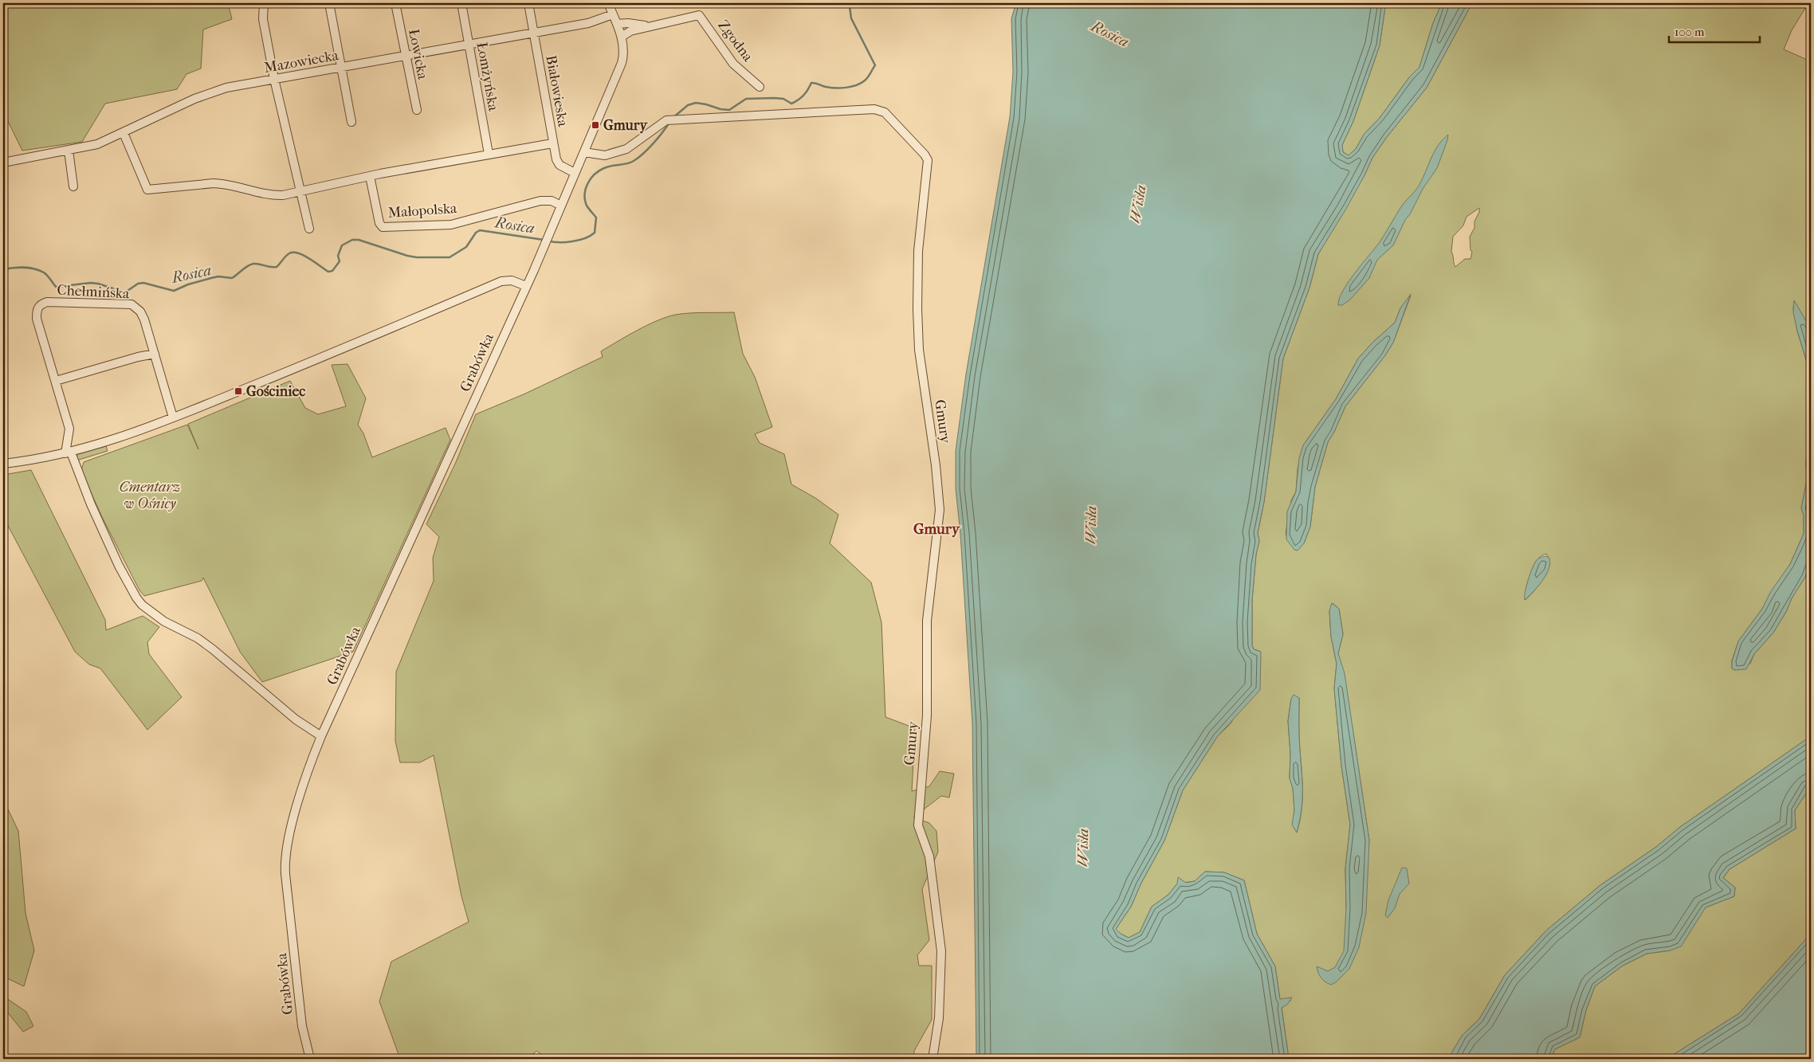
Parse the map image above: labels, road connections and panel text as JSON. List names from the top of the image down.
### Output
{
  "streets": {
    "street": [
      "Zgodna",
      "Łowicka",
      "Mazowiecka",
      "Łomżyńska",
      "Białowieska",
      "Małopolska",
      "Chełmińska",
      "Grabówka",
      "Gmury"
    ]
  },
  "crossings": [
    ["Zgodna", "Grabówka"],
    ["Łowicka", "Mazowiecka"],
    ["Mazowiecka", "Łomżyńska"],
    ["Mazowiecka", "Białowieska"],
    ["Mazowiecka", "Grabówka"],
    ["Białowieska", "Grabówka"],
    ["Małopolska", "Grabówka"],
    ["Grabówka", "Gmury"]
  ],
  "districts": ["Gmury"],
  "water": ["Rosica", "Wisła"],
  "parks": ["Cmentarz w Ośnicy"],
  "places": {
    "transit": ["Gmury", "Gościniec"]
  },
  "scale_bar": "100 m"
}
